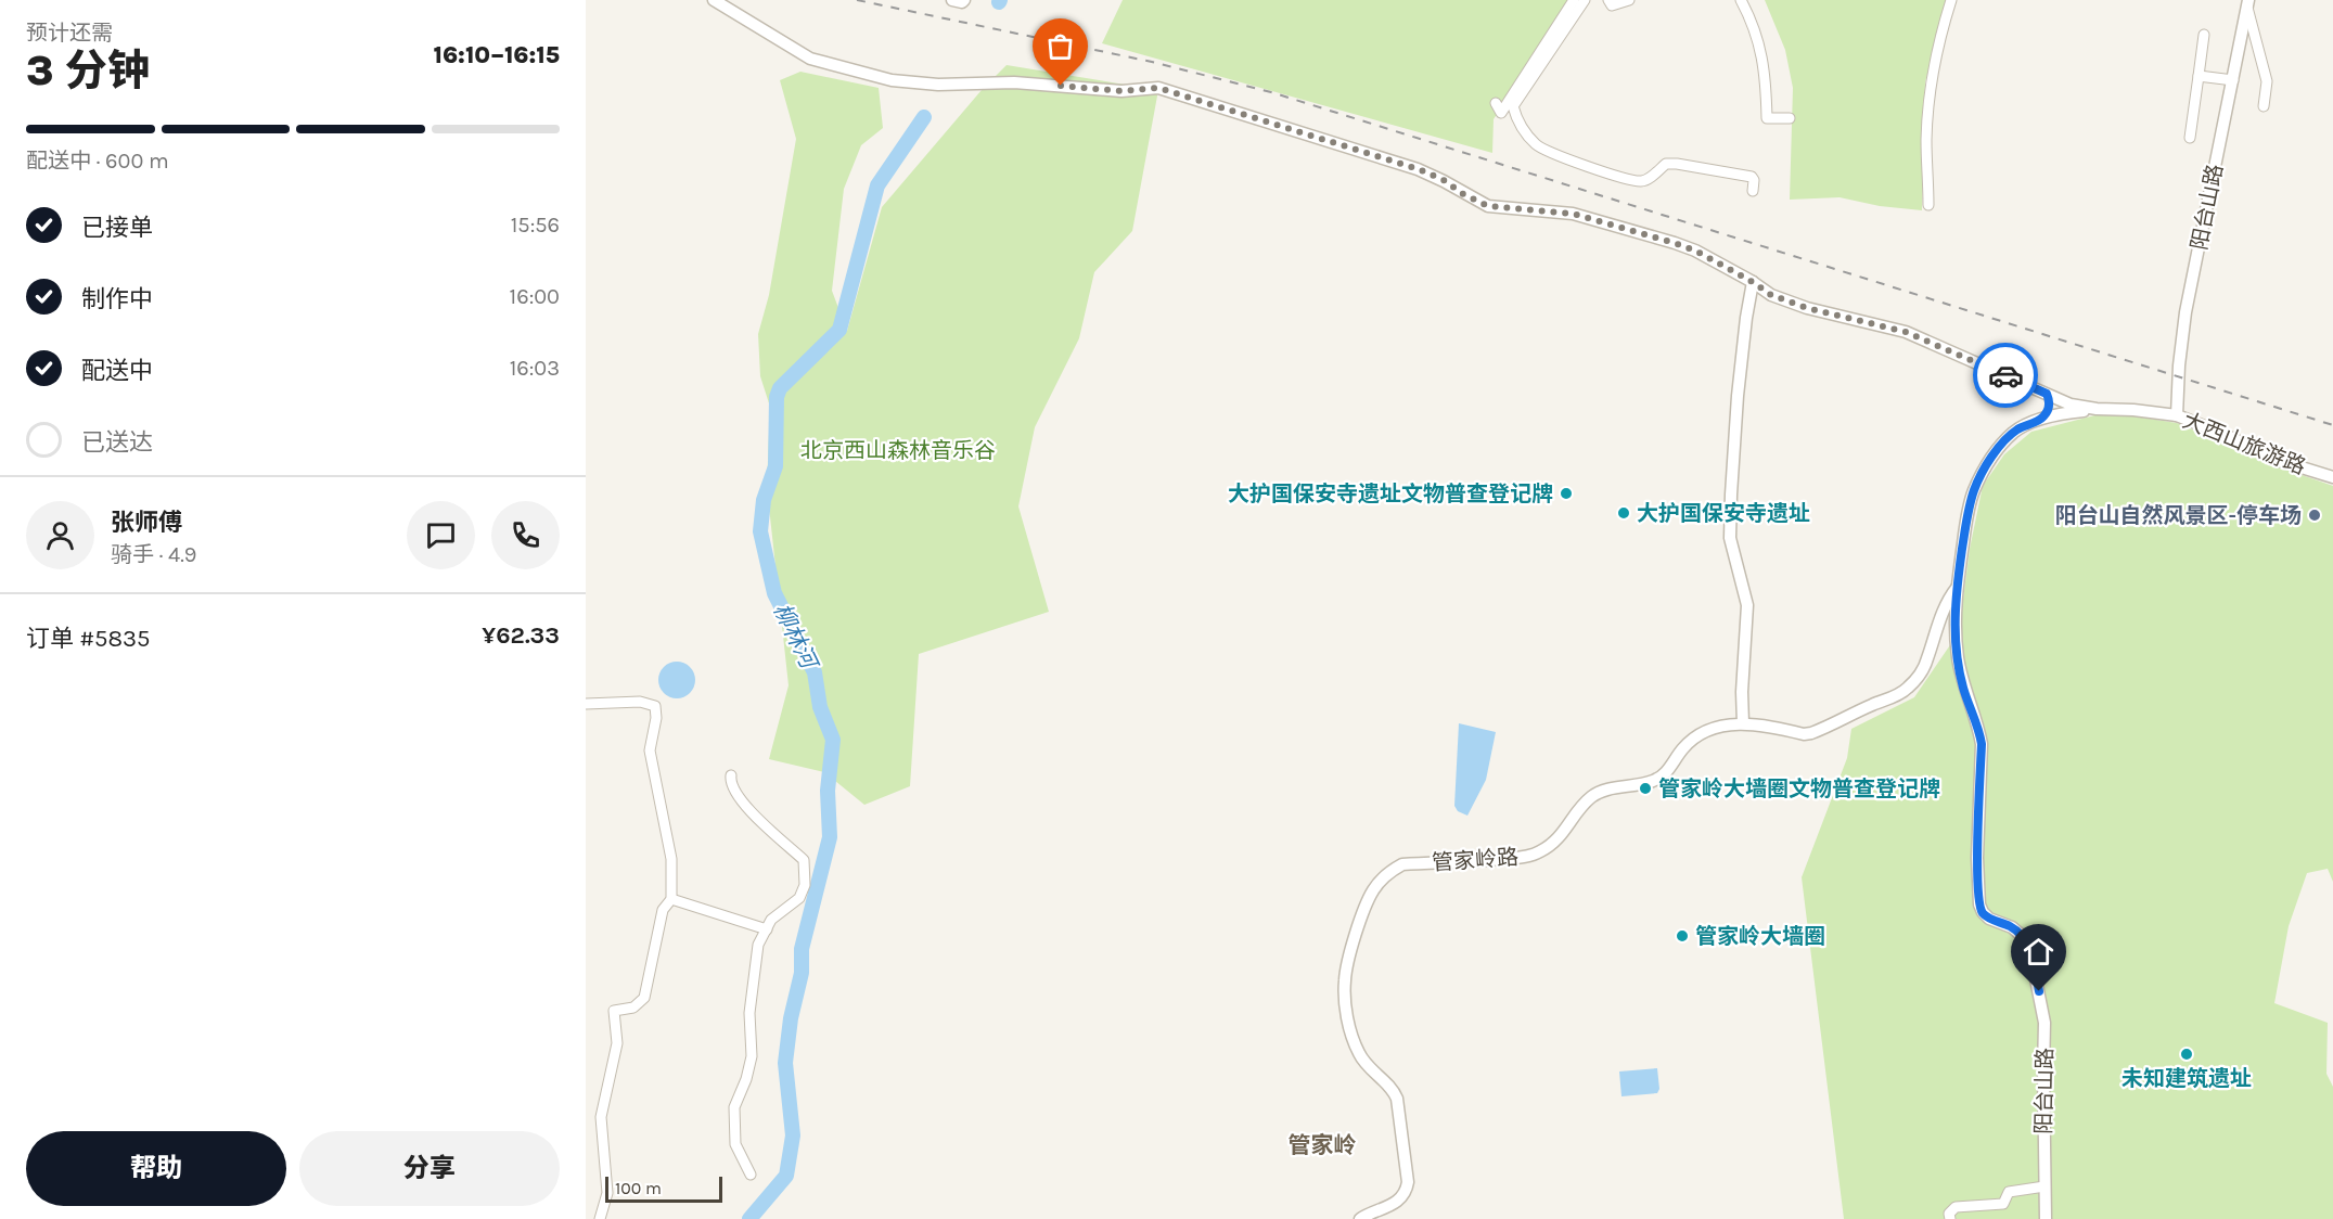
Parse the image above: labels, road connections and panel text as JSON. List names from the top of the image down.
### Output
{
  "streets": {
    "street": ["阳台山路", "大西山旅游路", "管家岭路"]
  },
  "crossings": [
    ["阳台山路", "大西山旅游路"],
    ["阳台山路", "管家岭路"]
  ],
  "districts": ["管家岭"],
  "water": ["柳林河"],
  "parks": ["北京西山森林音乐谷"],
  "places": [
    "大护国保安寺遗址文物普查登记牌",
    "大护国保安寺遗址",
    "阳台山自然风景区-停车场",
    "管家岭大墙圈文物普查登记牌",
    "管家岭大墙圈",
    "未知建筑遗址"
  ],
  "scale_bar": "100 m",
  "page": {
    "heading": ["3 分钟", "预计还需", "16:10–16:15"],
    "panel": [
      "张师傅",
      "骑手 · 4.9",
      "订单 #5835",
      "¥62.33"
    ],
    "bar": "配送中 · 600 m",
    "list": [
      ["已接单", "15:56"],
      ["制作中", "16:00"],
      ["配送中", "16:03"],
      "已送达"
    ],
    "buttons": ["帮助", "分享"],
    "scale": "100 m"
  }
}
